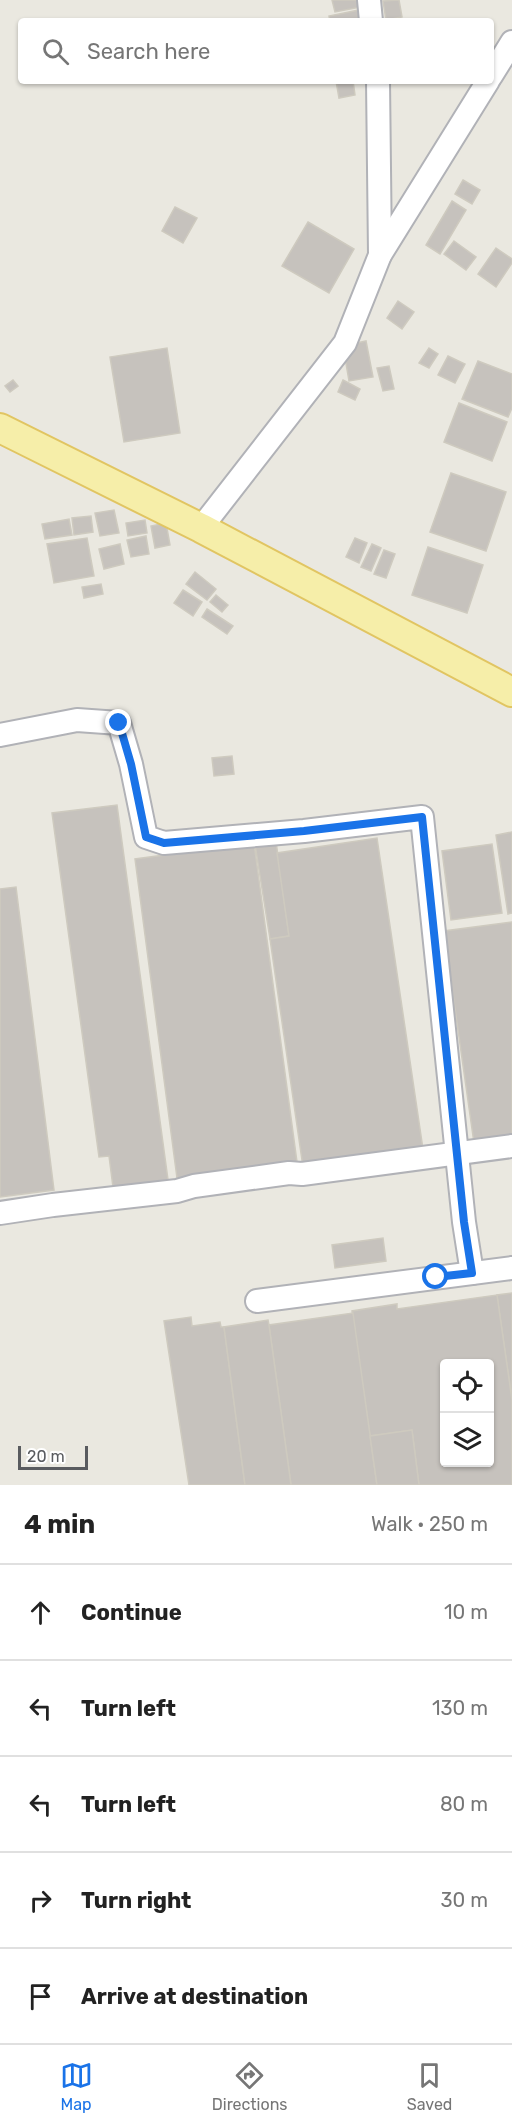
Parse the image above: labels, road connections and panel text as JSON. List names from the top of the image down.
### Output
{
  "scale_bar": "20 m",
  "page": {
    "search": "Search here",
    "scale": "20 m",
    "heading": ["4 min", "Walk · 250 m"],
    "list": [
      ["Continue", "10 m"],
      ["Turn left", "130 m"],
      ["Turn left", "80 m"],
      ["Turn right", "30 m"],
      "Arrive at destination"
    ],
    "nav": ["Map", "Directions", "Saved"]
  }
}
